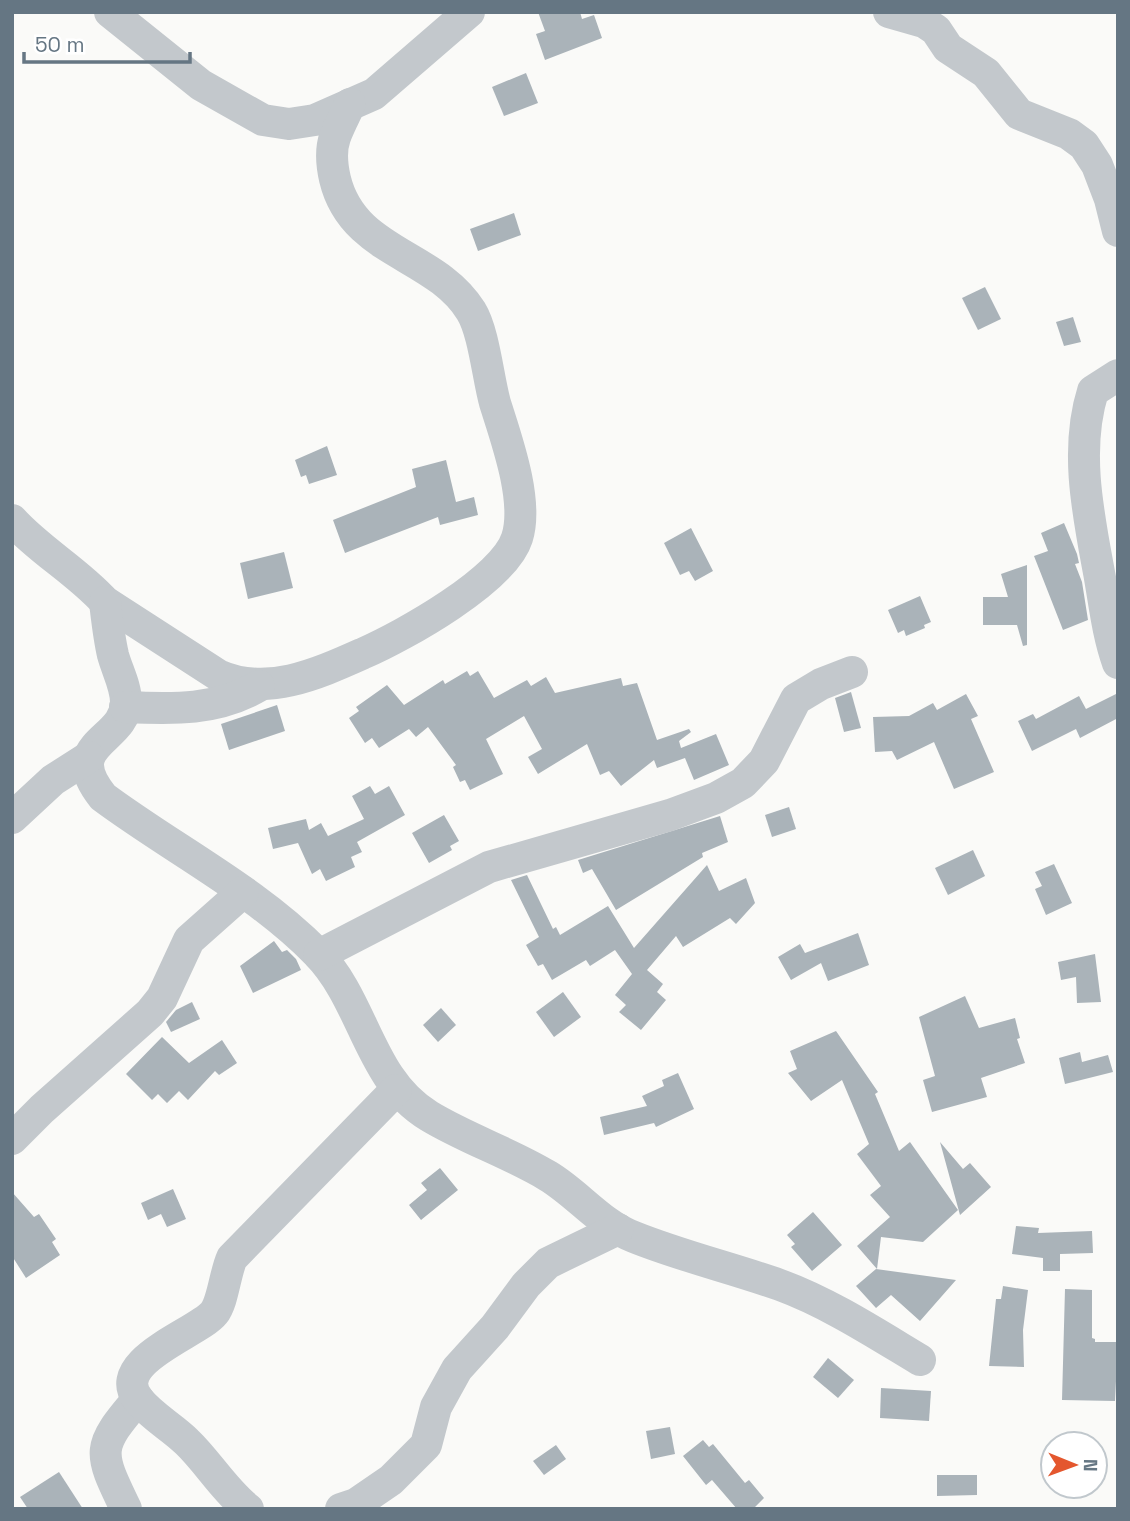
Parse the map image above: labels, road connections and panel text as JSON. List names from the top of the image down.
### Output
{
  "scale_bar": "50 m",
  "north": "right"
}
